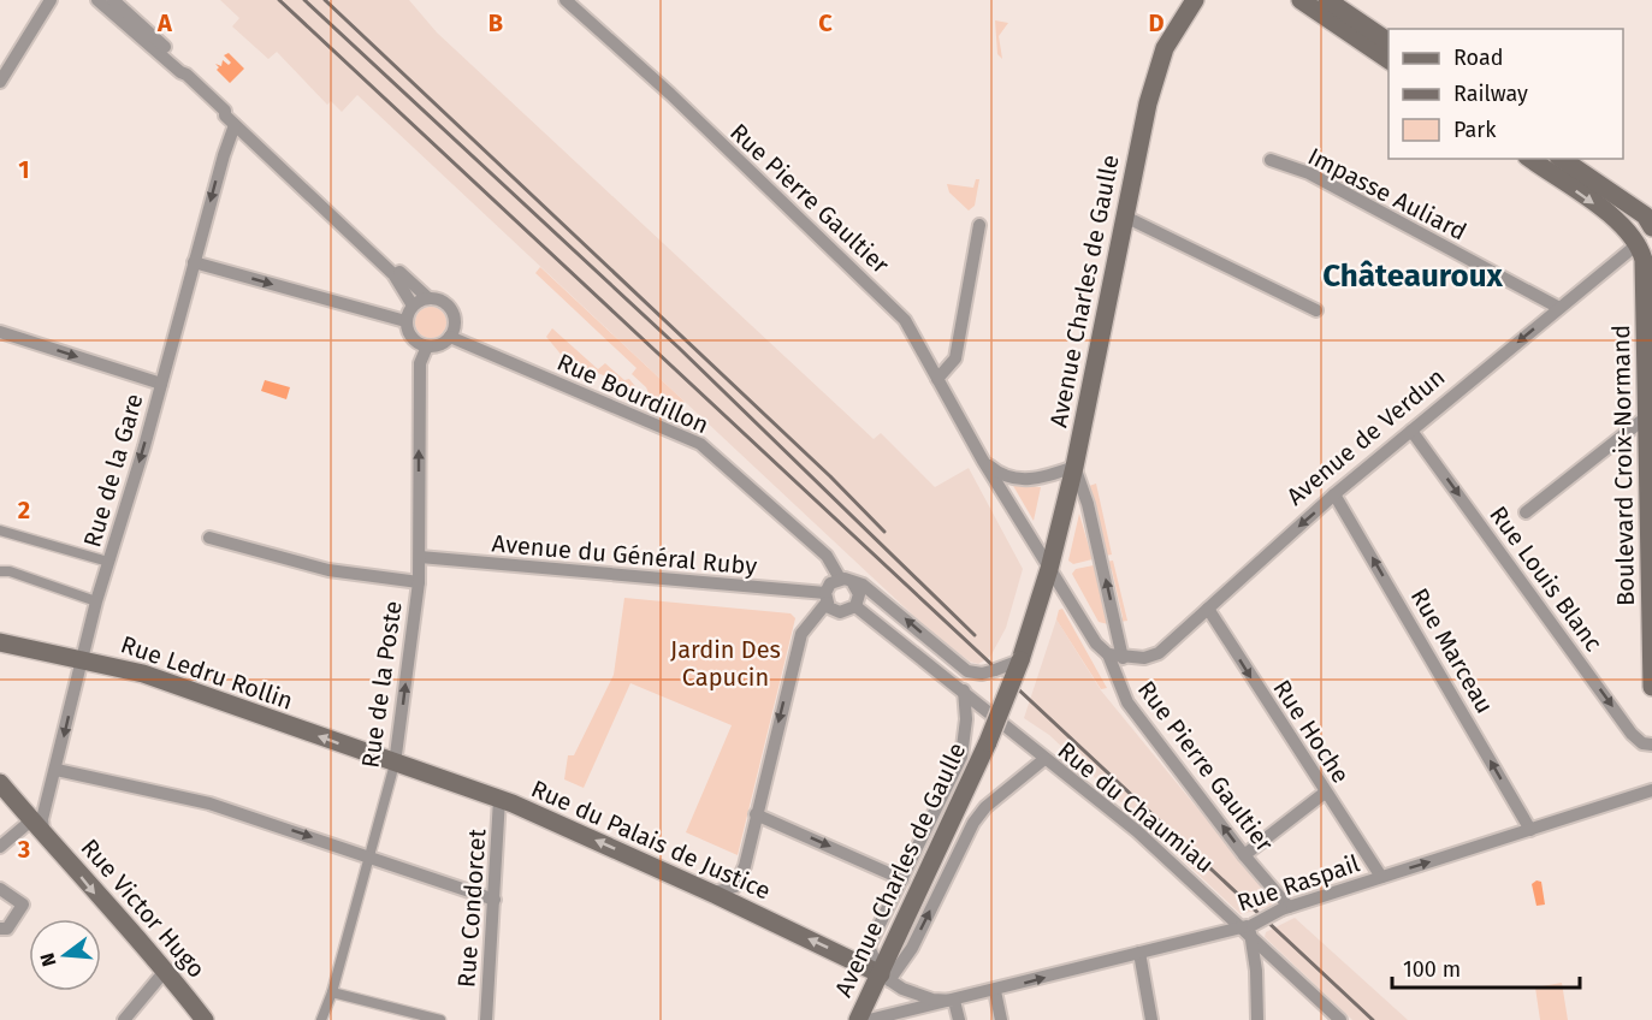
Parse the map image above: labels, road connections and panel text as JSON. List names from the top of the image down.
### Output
{
  "streets": {
    "main road": [
      "Avenue Charles de Gaulle",
      "Boulevard Croix-Normand",
      "Rue Ledru Rollin",
      "Rue du Palais de Justice",
      "Rue Victor Hugo"
    ],
    "street": [
      "Impasse Auliard",
      "Rue Pierre Gaultier",
      "Rue Bourdillon",
      "Avenue de Verdun",
      "Rue de la Gare",
      "Avenue du Général Ruby",
      "Rue Louis Blanc",
      "Rue Marceau",
      "Rue de la Poste",
      "Rue Hoche",
      "Rue du Chaumiau",
      "Rue Raspail",
      "Rue Condorcet"
    ]
  },
  "crossings": [
    ["Impasse Auliard", "Avenue de Verdun"],
    ["Rue Pierre Gaultier", "Avenue Charles de Gaulle"],
    ["Rue Pierre Gaultier", "Avenue de Verdun"],
    ["Rue Pierre Gaultier", "Rue Raspail"],
    ["Avenue Charles de Gaulle", "Rue Bourdillon"],
    ["Avenue Charles de Gaulle", "Rue du Palais de Justice"],
    ["Avenue Charles de Gaulle", "Rue Raspail"],
    ["Rue Bourdillon", "Avenue du Général Ruby"],
    ["Rue Bourdillon", "Rue de la Poste"],
    ["Avenue de Verdun", "Boulevard Croix-Normand"],
    ["Avenue de Verdun", "Rue Louis Blanc"],
    ["Avenue de Verdun", "Rue Marceau"],
    ["Avenue de Verdun", "Rue Hoche"],
    ["Rue de la Gare", "Rue Ledru Rollin"],
    ["Rue de la Gare", "Rue Victor Hugo"],
    ["Avenue du Général Ruby", "Rue de la Poste"],
    ["Rue Marceau", "Rue Raspail"],
    ["Rue Ledru Rollin", "Rue de la Poste"],
    ["Rue Ledru Rollin", "Rue du Palais de Justice"],
    ["Rue de la Poste", "Rue du Palais de Justice"],
    ["Rue Hoche", "Rue Raspail"],
    ["Rue du Chaumiau", "Rue Raspail"],
    ["Rue du Palais de Justice", "Rue Raspail"],
    ["Rue du Palais de Justice", "Rue Condorcet"]
  ],
  "one_way": [
    "Avenue de Verdun",
    "Rue de la Gare",
    "Rue Louis Blanc",
    "Rue Marceau",
    "Rue Ledru Rollin",
    "Rue de la Poste",
    "Rue Hoche",
    "Rue du Palais de Justice",
    "Rue Victor Hugo"
  ],
  "districts": ["Châteauroux"],
  "parks": ["Jardin Des Capucin"],
  "legend": ["Road", "Railway", "Park"],
  "scale_bar": "100 m",
  "north": "left",
  "grid": {
    "columns": [
      "A",
      "B",
      "C",
      "D"
    ],
    "rows": ["1", "2", "3"]
  }
}
